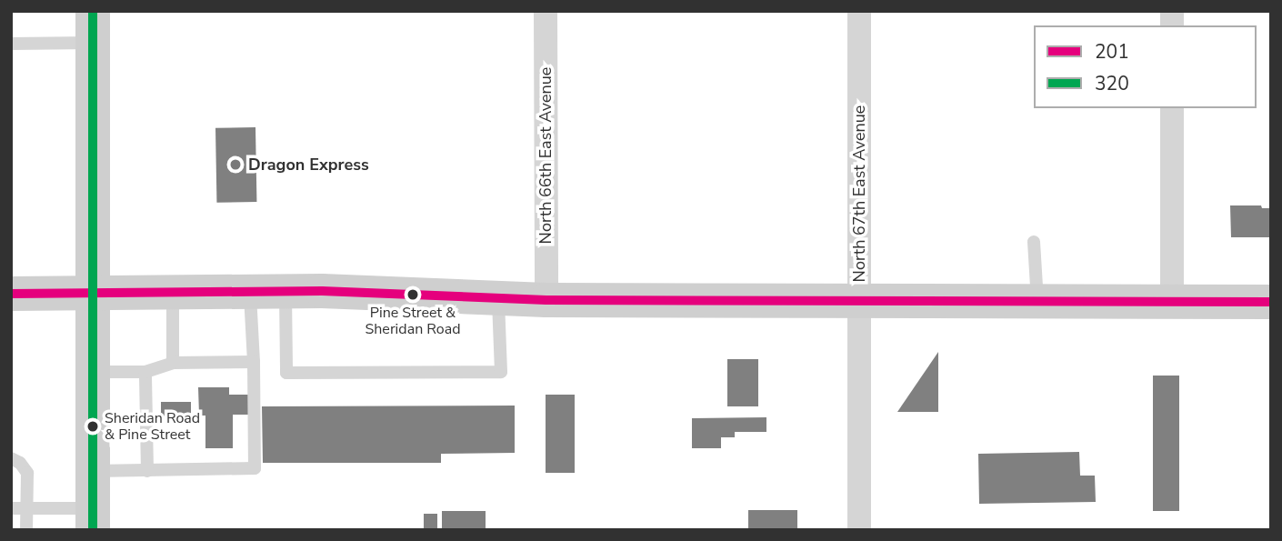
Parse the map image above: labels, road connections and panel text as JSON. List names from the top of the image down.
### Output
{
  "streets": {
    "street": ["North 66th East Avenue", "North 67th East Avenue"]
  },
  "places": ["Dragon Express", "Pine Street & Sheridan Road", "Sheridan Road & Pine Street"],
  "lines": ["transit line 320", "transit line 201"],
  "legend": ["201", "320"]
}
